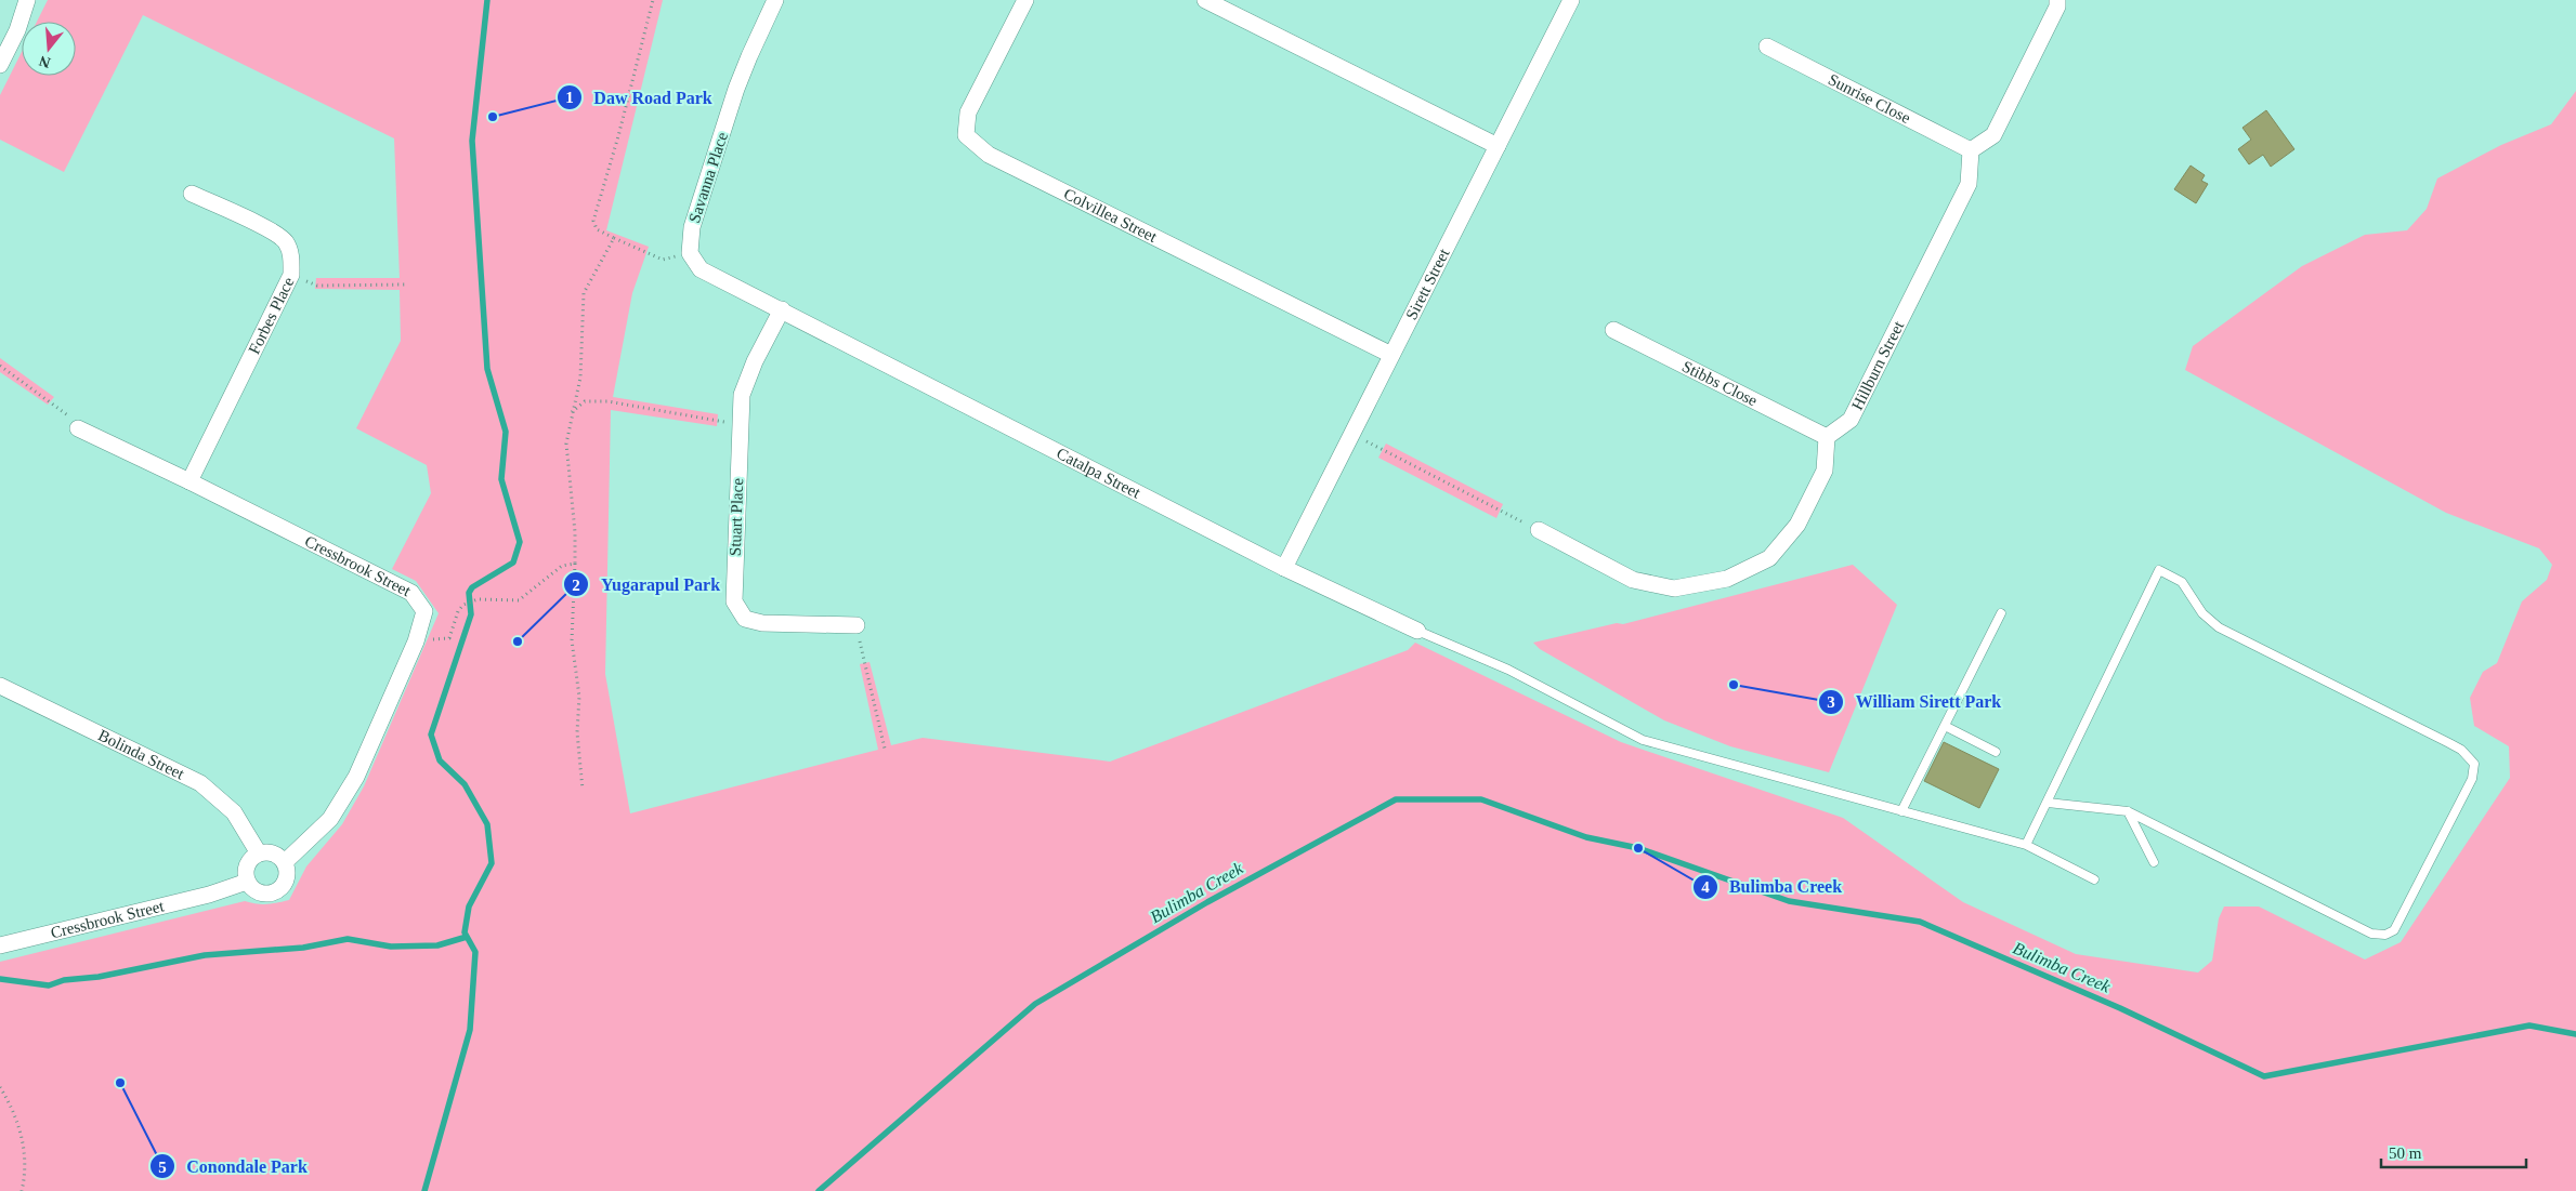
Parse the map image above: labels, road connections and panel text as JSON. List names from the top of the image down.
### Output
{
  "streets": {
    "street": [
      "Sunrise Close",
      "Savanna Place",
      "Colvillea Street",
      "Sirett Street",
      "Forbes Place",
      "Hillburn Street",
      "Stibbs Close",
      "Catalpa Street",
      "Stuart Place",
      "Cressbrook Street",
      "Bolinda Street"
    ]
  },
  "crossings": [
    ["Sunrise Close", "Hillburn Street"],
    ["Colvillea Street", "Sirett Street"],
    ["Sirett Street", "Catalpa Street"],
    ["Forbes Place", "Cressbrook Street"],
    ["Hillburn Street", "Stibbs Close"],
    ["Catalpa Street", "Stuart Place"],
    ["Cressbrook Street", "Bolinda Street"]
  ],
  "water": ["Bulimba Creek"],
  "places": [
    "Daw Road Park",
    "Yugarapul Park",
    "William Sirett Park",
    "Bulimba Creek",
    "Conondale Park"
  ],
  "scale_bar": "50 m",
  "north": "bottom"
}
